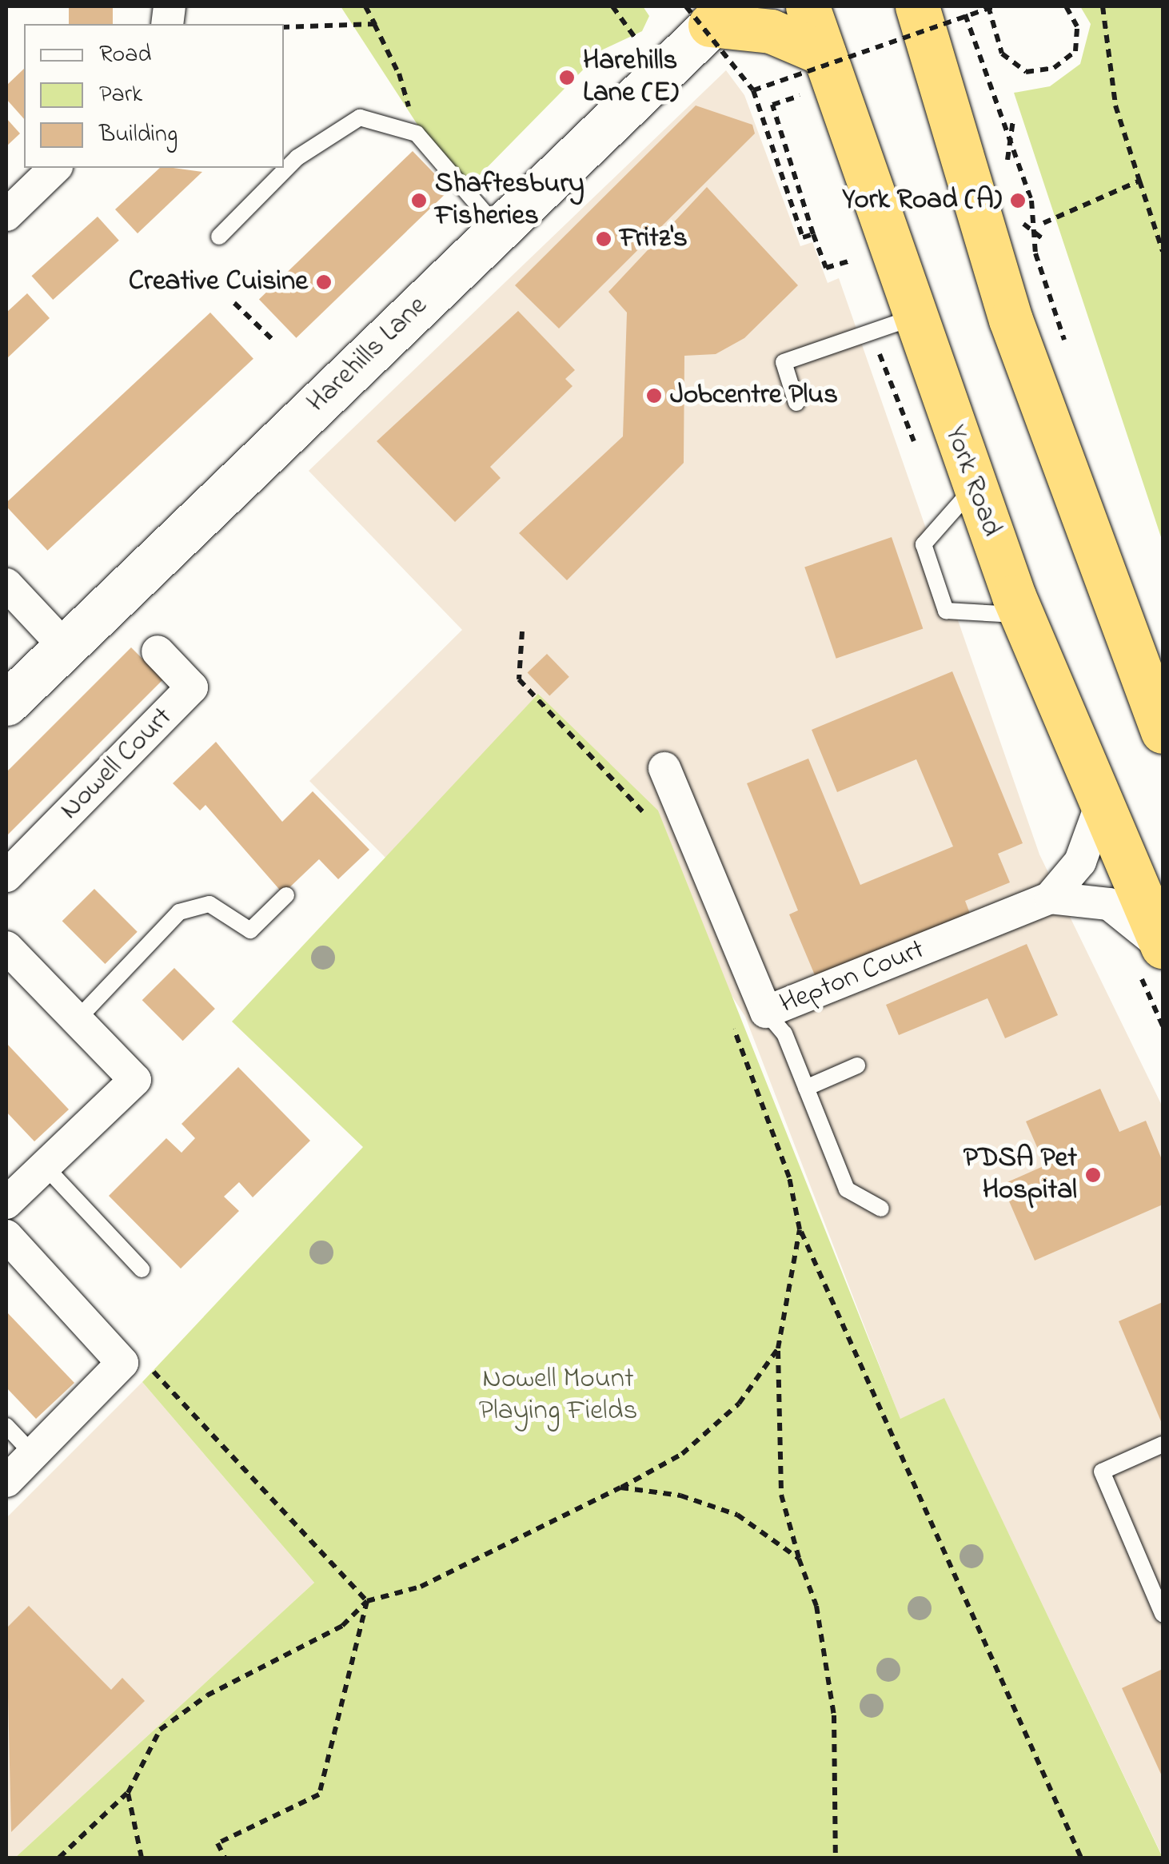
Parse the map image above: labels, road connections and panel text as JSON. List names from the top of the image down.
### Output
{
  "streets": {
    "highway": ["York Road"],
    "main road": ["Harehills Lane"],
    "street": ["Nowell Court", "Hepton Court"]
  },
  "crossings": [
    ["York Road", "Hepton Court"]
  ],
  "parks": ["Nowell Mount Playing Fields"],
  "places": [
    "Harehills Lane (E)",
    "Shaftesbury Fisheries",
    "York Road (A)",
    "Fritz's",
    "Creative Cuisine",
    "Jobcentre Plus",
    "PDSA Pet Hospital"
  ],
  "legend": ["Road", "Park", "Building"]
}
